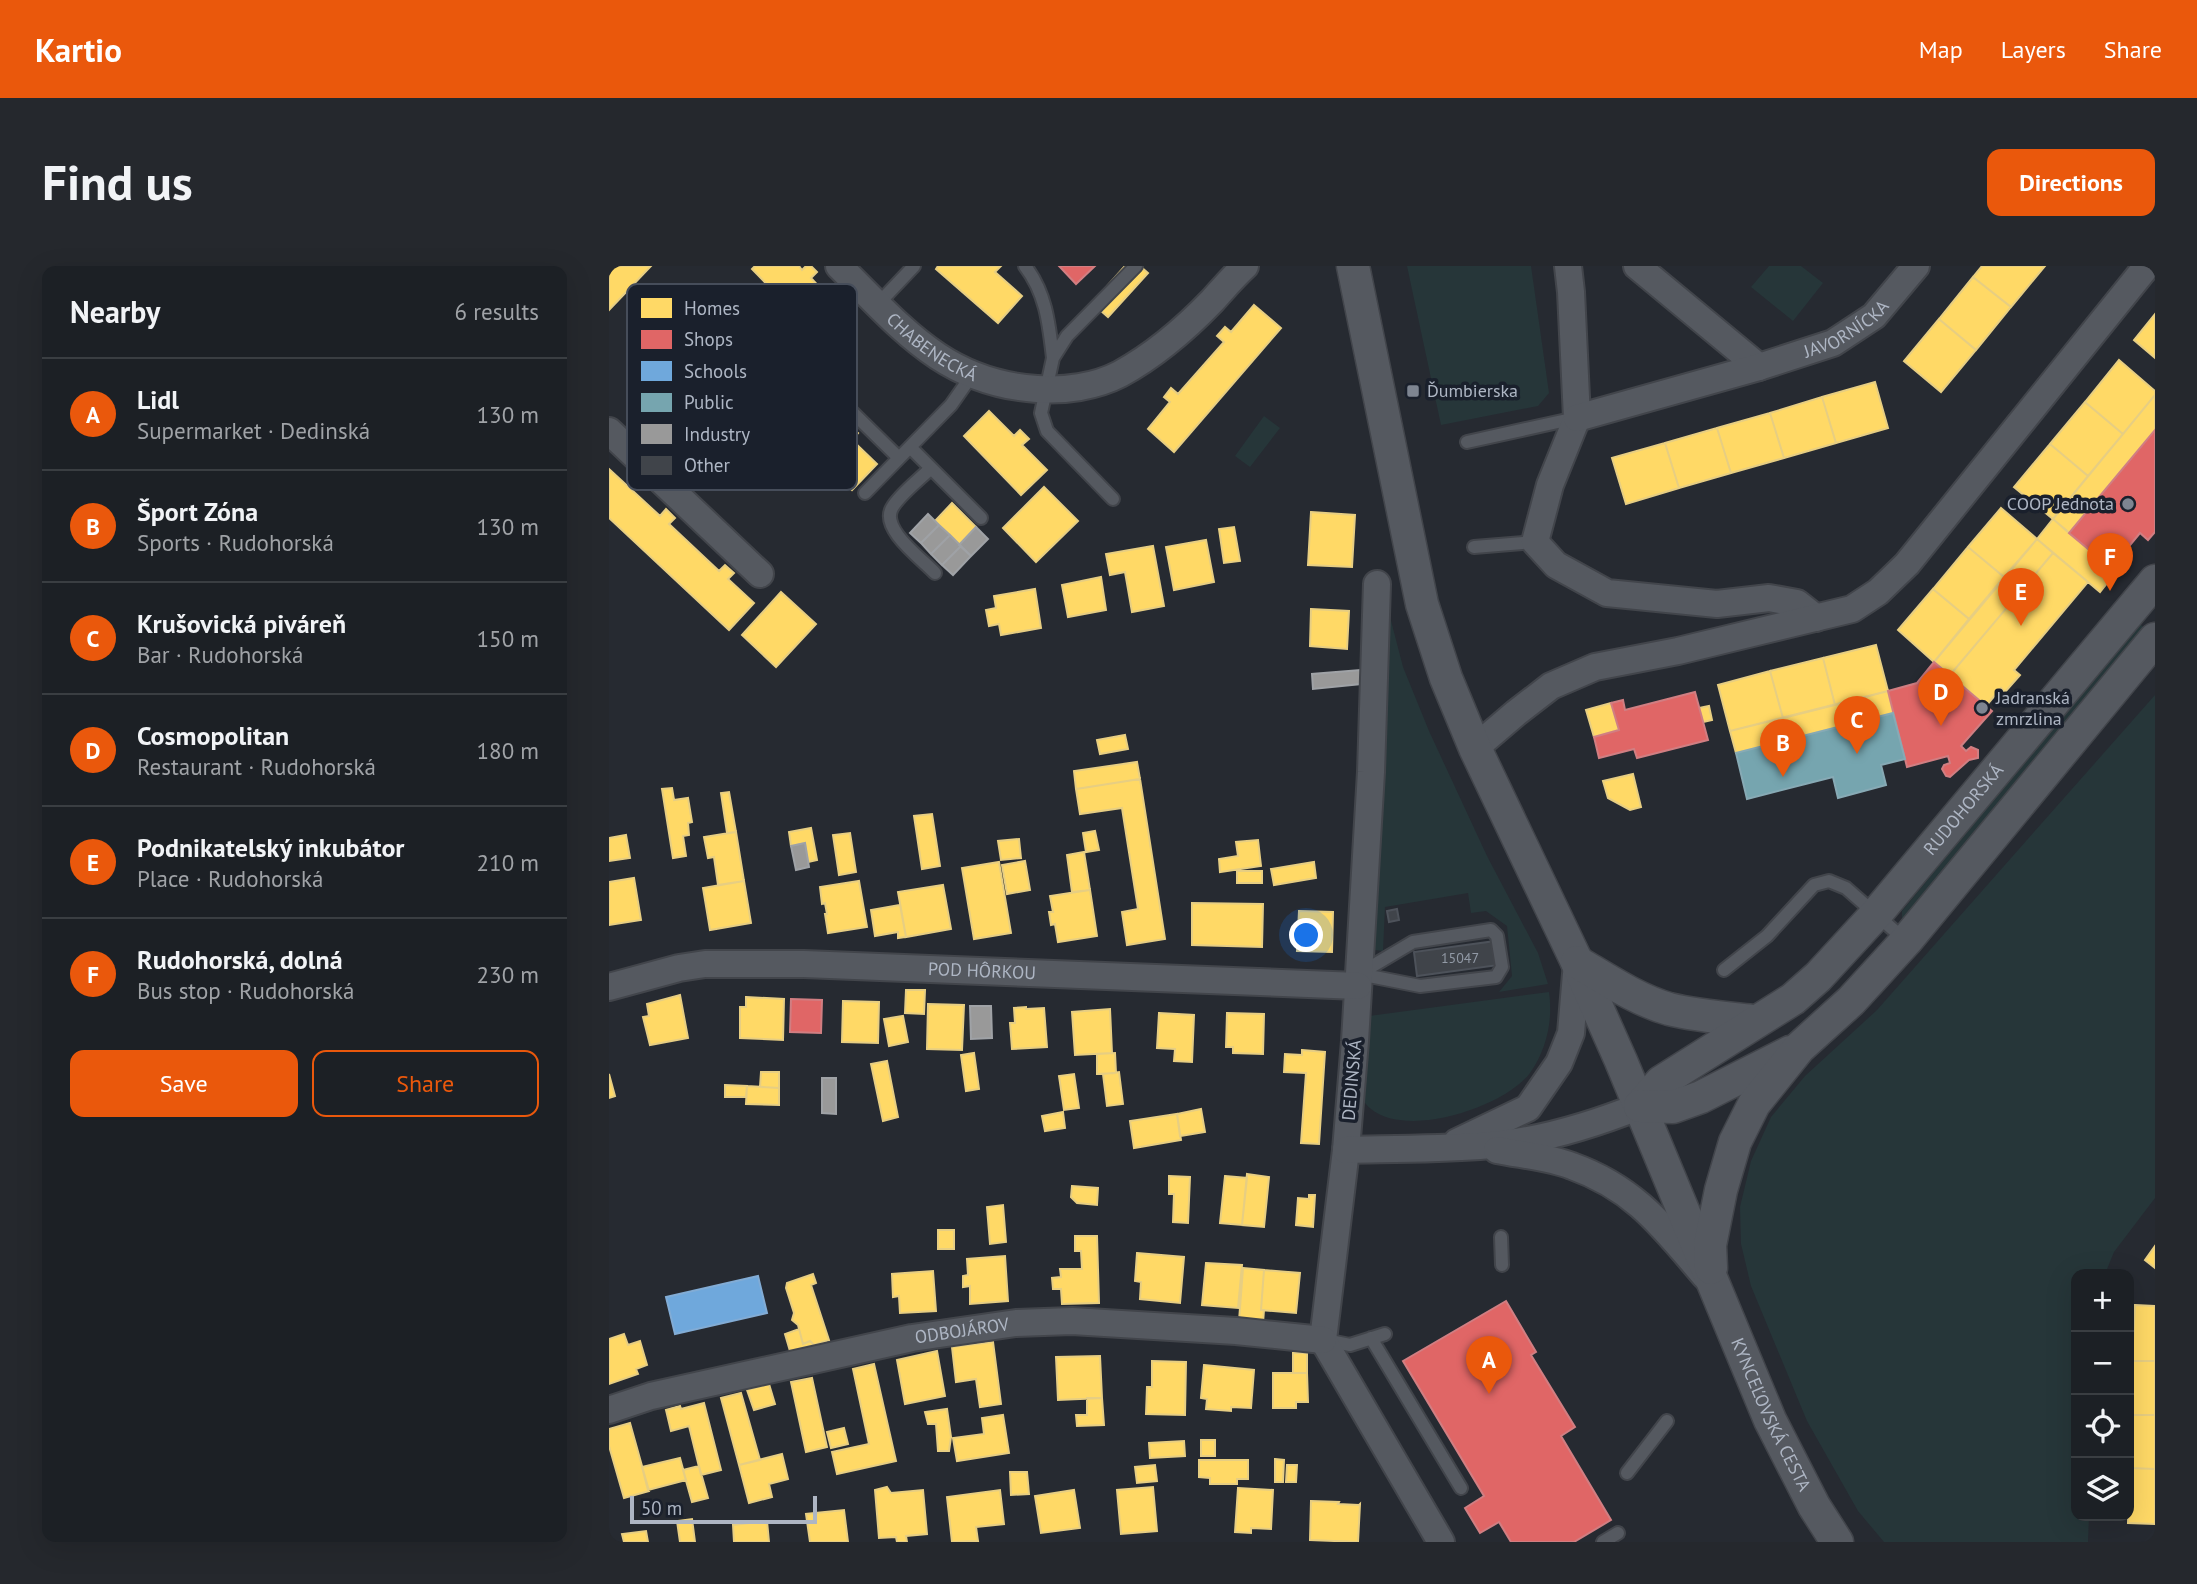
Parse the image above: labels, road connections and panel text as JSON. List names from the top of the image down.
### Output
{
  "streets": {
    "street": [
      "JAVORNÍCKA",
      "CHABENECKÁ",
      "RUDOHORSKÁ",
      "POD HÔRKOU",
      "DEDINSKÁ",
      "ODBOJÁROV",
      "KYNCEĽOVSKÁ CESTA"
    ]
  },
  "crossings": [
    ["RUDOHORSKÁ", "KYNCEĽOVSKÁ CESTA"],
    ["POD HÔRKOU", "DEDINSKÁ"],
    ["DEDINSKÁ", "ODBOJÁROV"]
  ],
  "places": {
    "transit": ["Ďumbierska"],
    "other": ["COOP Jednota", "Jadranská zmrzlina"]
  },
  "house_numbers": ["15047"],
  "legend": [
    "Homes",
    "Shops",
    "Schools",
    "Public",
    "Industry",
    "Other"
  ],
  "scale_bar": "50 m",
  "page": {
    "header": "Kartio",
    "nav": ["Map", "Layers", "Share"],
    "buttons": [
      "Directions",
      ["Save", "Share"]
    ],
    "title": "Find us",
    "heading": ["Nearby", "6 results"],
    "list": [
      {
        "mark": "A",
        "name": "Lidl",
        "note": "Supermarket · Dedinská",
        "value": "130 m"
      },
      {
        "mark": "B",
        "name": "Šport Zóna",
        "note": "Sports · Rudohorská",
        "value": "130 m"
      },
      {
        "mark": "C",
        "name": "Krušovická piváreň",
        "note": "Bar · Rudohorská",
        "value": "150 m"
      },
      {
        "mark": "D",
        "name": "Cosmopolitan",
        "note": "Restaurant · Rudohorská",
        "value": "180 m"
      },
      {
        "mark": "E",
        "name": "Podnikatelský inkubátor",
        "note": "Place · Rudohorská",
        "value": "210 m"
      },
      {
        "mark": "F",
        "name": "Rudohorská, dolná",
        "note": "Bus stop · Rudohorská",
        "value": "230 m"
      }
    ],
    "pins": [
      "F",
      "E",
      "D",
      "C",
      "B",
      "A"
    ],
    "map_buttons": ["+", "−"],
    "scale": "50 m"
  }
}
